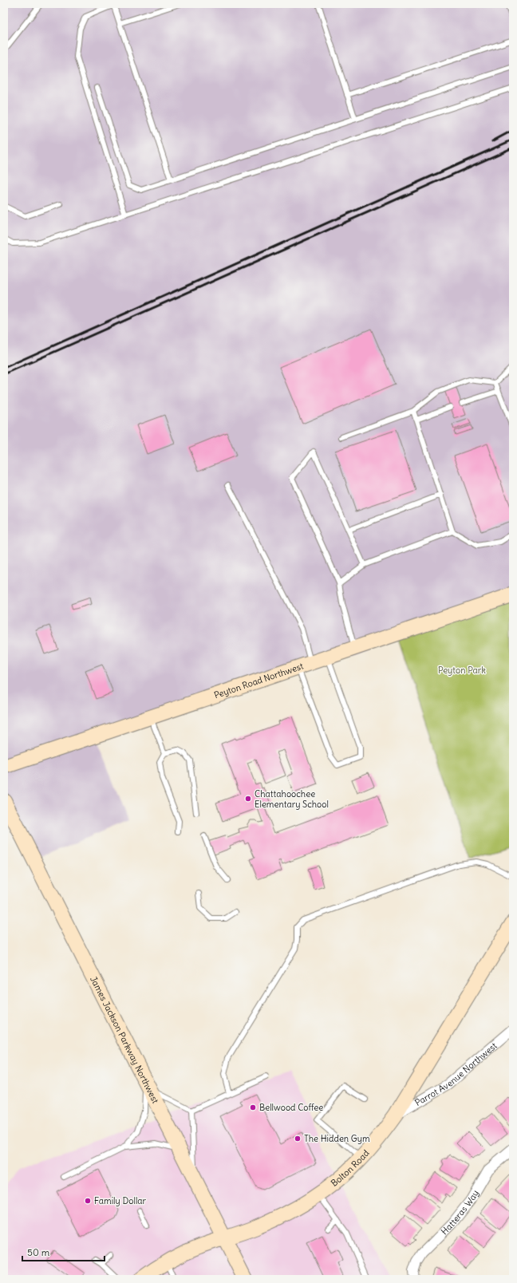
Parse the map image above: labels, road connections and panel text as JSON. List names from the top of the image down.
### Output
{
  "streets": {
    "main road": ["Peyton Road Northwest", "James Jackson Parkway Northwest", "Bolton Road"],
    "street": ["Parrot Avenue Northwest", "Hatteras Way"]
  },
  "crossings": [
    ["James Jackson Parkway Northwest", "Bolton Road"],
    ["Parrot Avenue Northwest", "Bolton Road"]
  ],
  "parks": ["Peyton Park"],
  "places": [
    "Chattahoochee Elementary School",
    "Bellwood Coffee",
    "The Hidden Gym",
    "Family Dollar"
  ],
  "scale_bar": "50 m"
}
